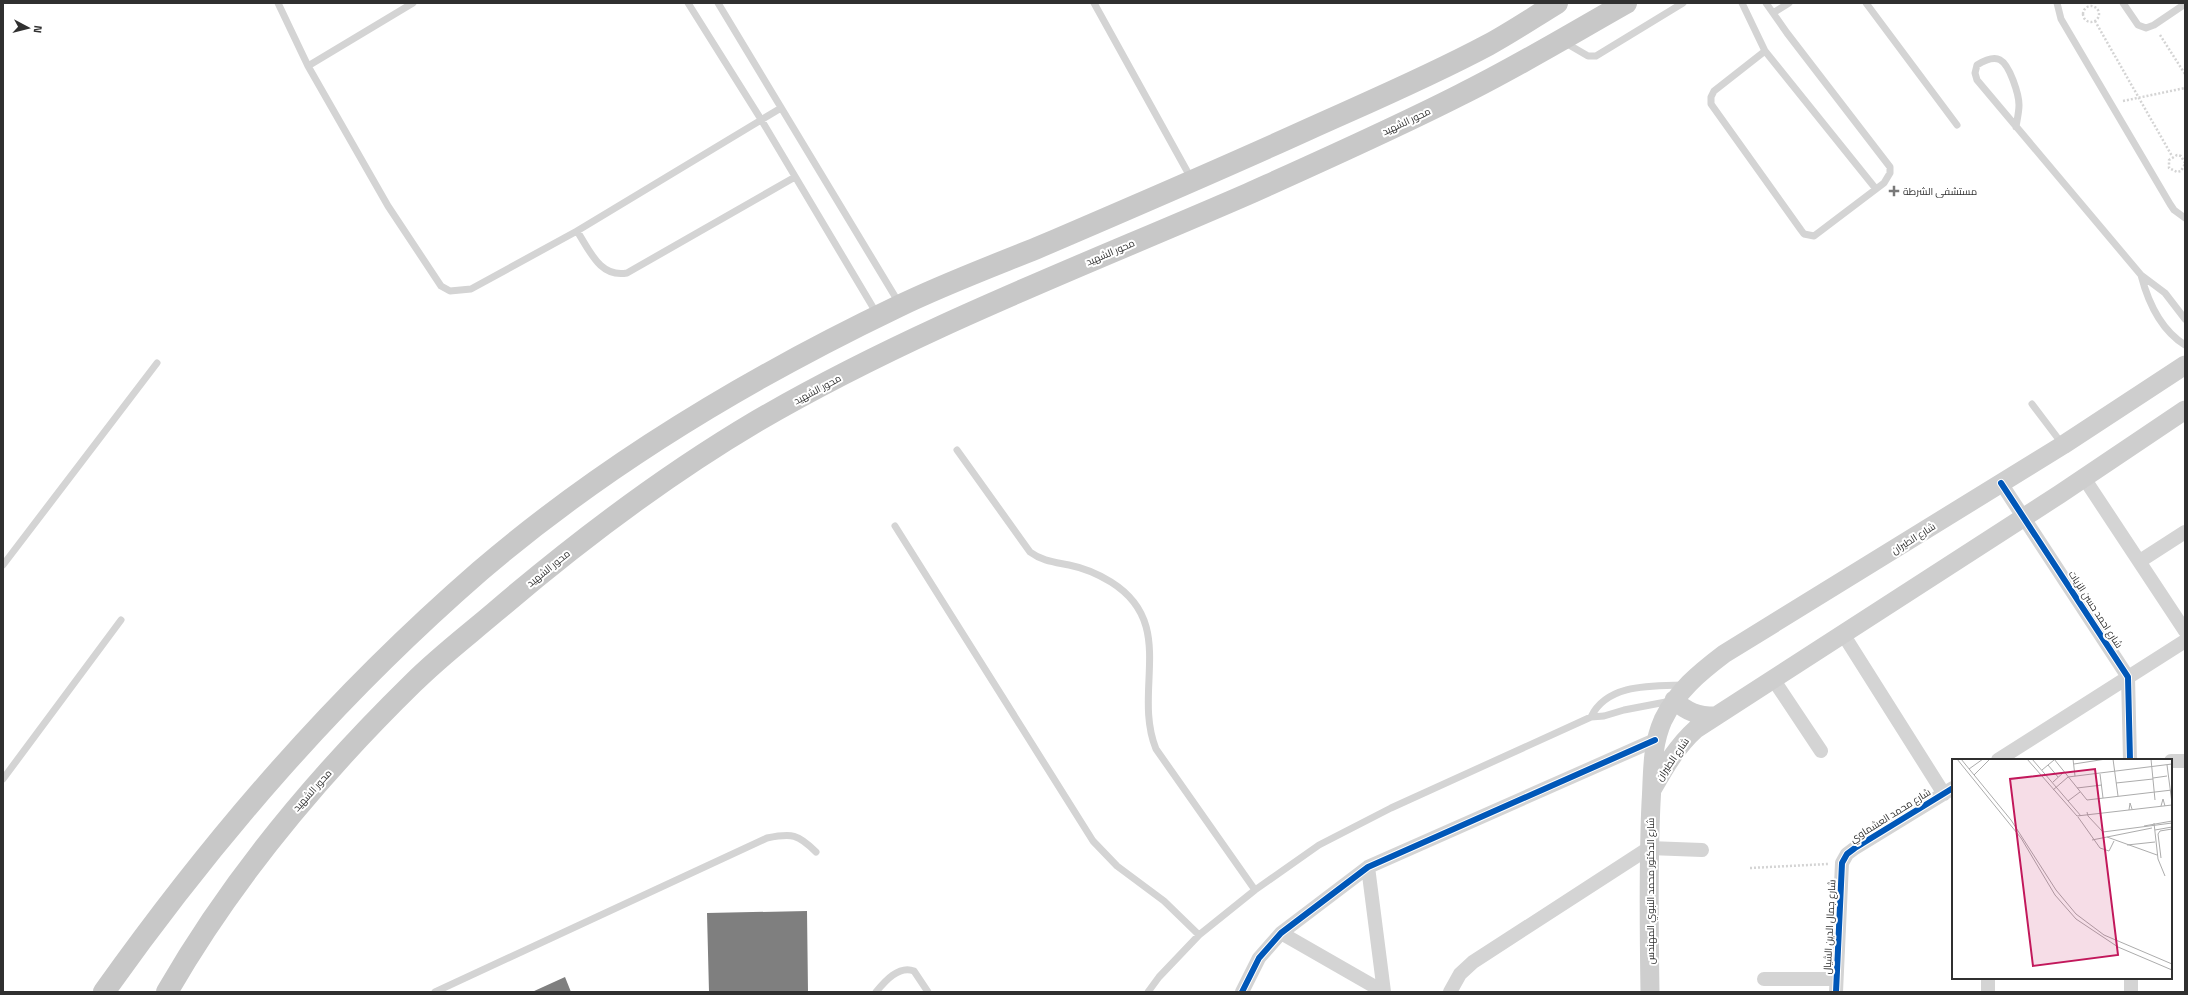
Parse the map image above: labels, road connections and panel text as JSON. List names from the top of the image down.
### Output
{
  "streets": {
    "main road": ["محور الشهيد", "شارع الطيران", "شارع الدكتور محمد النبوي المهندس"],
    "street": ["شارع احمد حسن الزيات", "شارع محمد العشماوي", "شارع جمال الدين الشيال"]
  },
  "crossings": [
    ["شارع الطيران", "شارع احمد حسن الزيات"],
    ["شارع الطيران", "شارع الدكتور محمد النبوي المهندس"],
    ["شارع محمد العشماوي", "شارع جمال الدين الشيال"]
  ],
  "places": {
    "health": ["مستشفى الشرطة"]
  },
  "north": "right"
}
